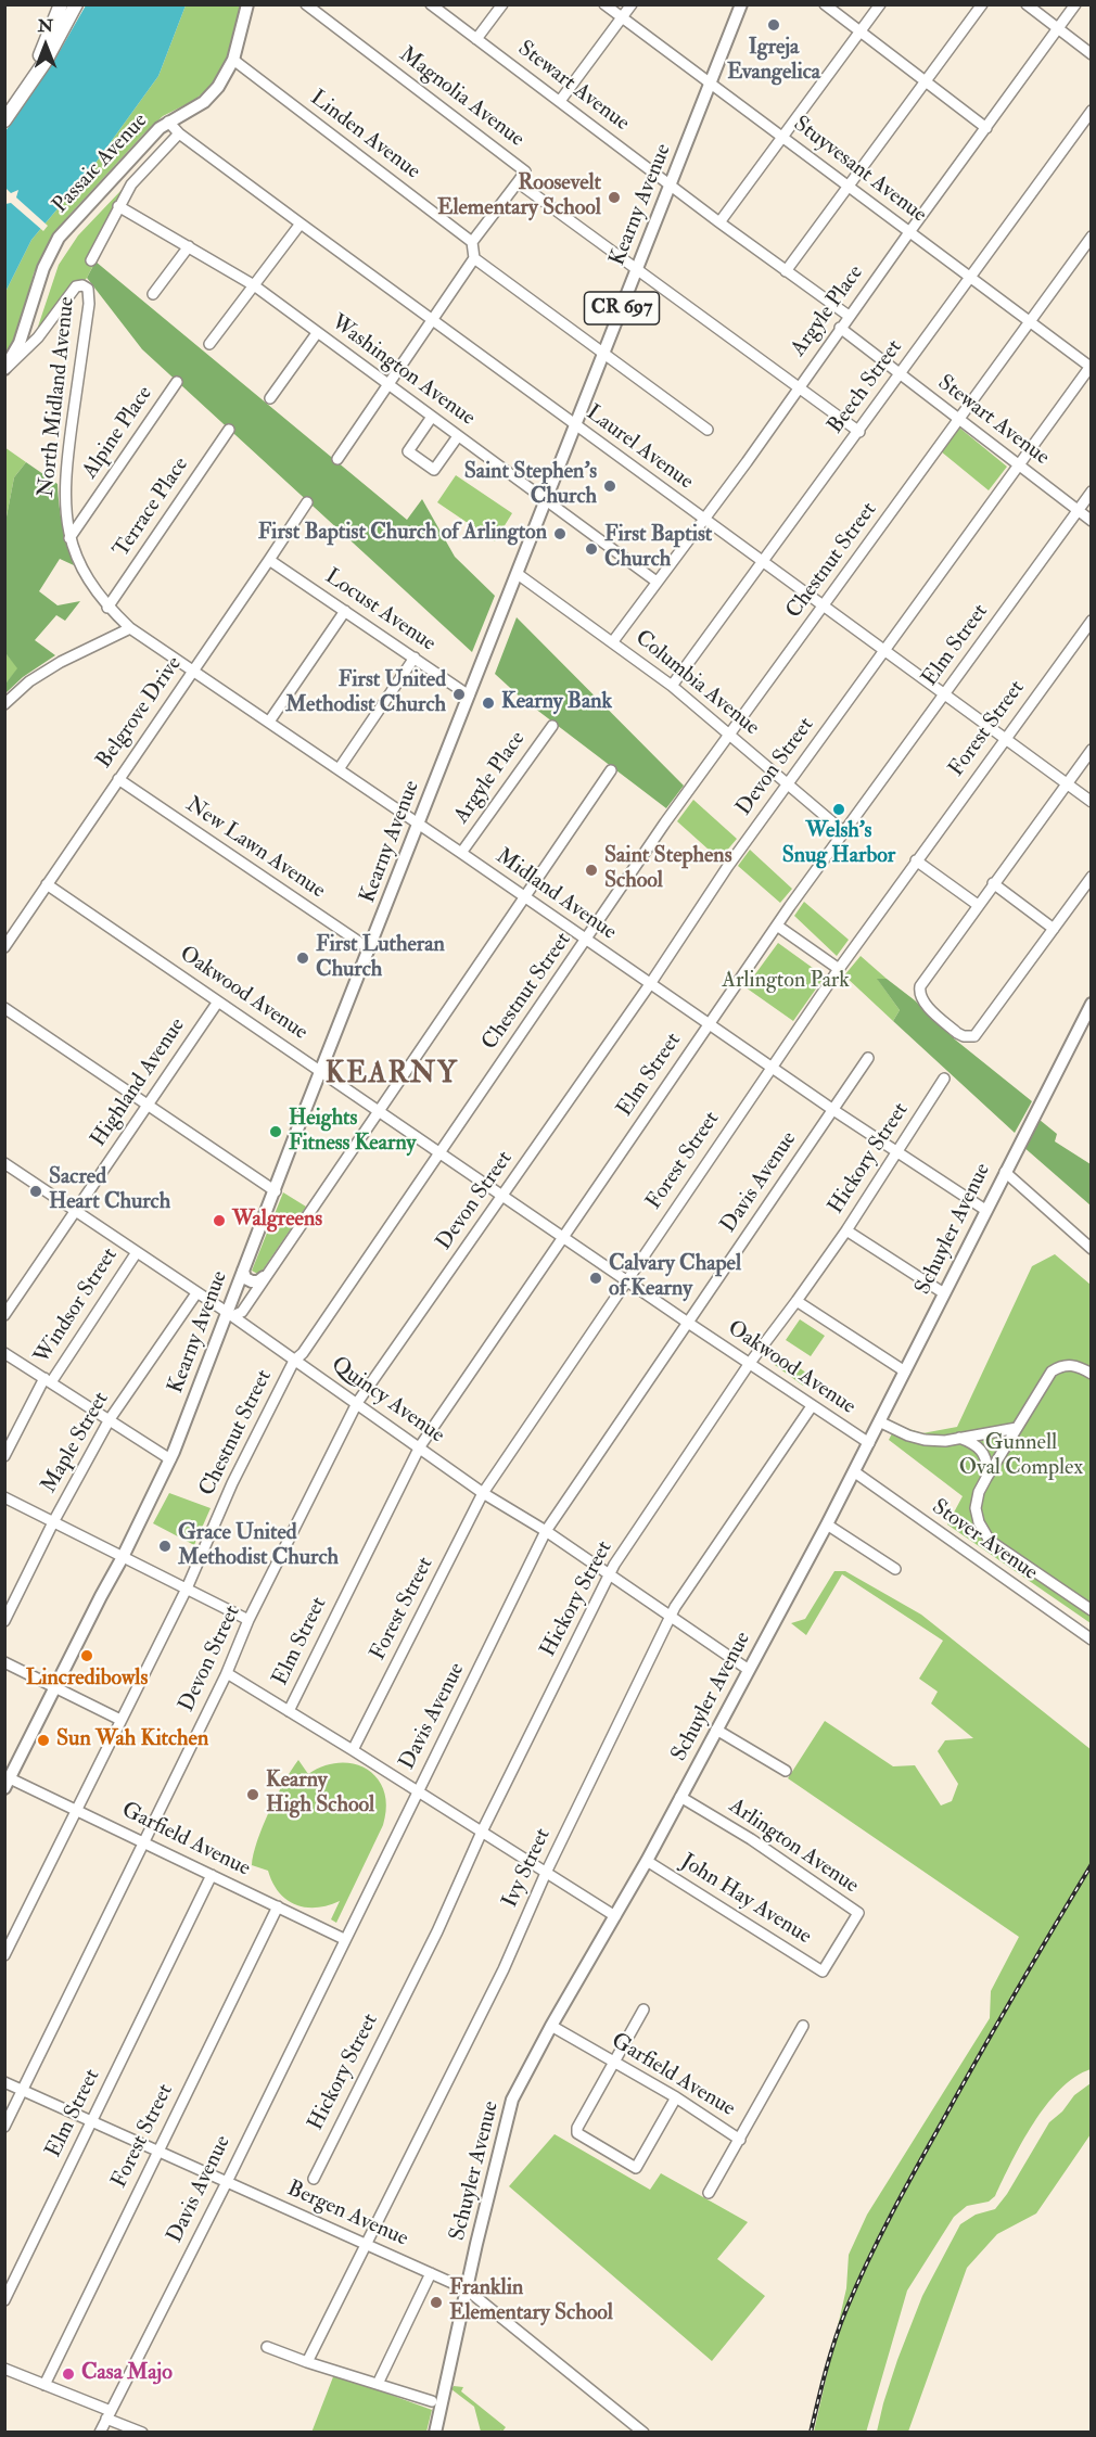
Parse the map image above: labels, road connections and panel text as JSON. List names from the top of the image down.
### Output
{
  "streets": {
    "main road": [
      "Passaic Avenue",
      "Kearny Avenue",
      "CR 697",
      "Schuyler Avenue"
    ],
    "street": [
      "Stewart Avenue",
      "Magnolia Avenue",
      "Linden Avenue",
      "Stuyvesant Avenue",
      "Argyle Place",
      "Washington Avenue",
      "Beech Street",
      "North Midland Avenue",
      "Alpine Place",
      "Laurel Avenue",
      "Terrace Place",
      "Chestnut Street",
      "Locust Avenue",
      "Elm Street",
      "Columbia Avenue",
      "Belgrove Drive",
      "Forest Street",
      "Devon Street",
      "New Lawn Avenue",
      "Midland Avenue",
      "Oakwood Avenue",
      "Highland Avenue",
      "Hickory Street",
      "Davis Avenue",
      "Windsor Street",
      "Quincy Avenue",
      "Maple Street",
      "Stover Avenue",
      "Garfield Avenue",
      "Arlington Avenue",
      "Ivy Street",
      "John Hay Avenue",
      "Bergen Avenue"
    ]
  },
  "crossings": [
    ["Stewart Avenue", "Kearny Avenue"],
    ["Stewart Avenue", "Argyle Place"],
    ["Stewart Avenue", "Beech Street"],
    ["Stewart Avenue", "Chestnut Street"],
    ["Stewart Avenue", "Elm Street"],
    ["Stewart Avenue", "Devon Street"],
    ["Magnolia Avenue", "Kearny Avenue"],
    ["Magnolia Avenue", "Argyle Place"],
    ["Magnolia Avenue", "Beech Street"],
    ["Linden Avenue", "Passaic Avenue"],
    ["Passaic Avenue", "Washington Avenue"],
    ["Passaic Avenue", "North Midland Avenue"],
    ["Passaic Avenue", "Laurel Avenue"],
    ["Stuyvesant Avenue", "Kearny Avenue"],
    ["Stuyvesant Avenue", "Argyle Place"],
    ["Stuyvesant Avenue", "Beech Street"],
    ["Stuyvesant Avenue", "Chestnut Street"],
    ["Stuyvesant Avenue", "Devon Street"],
    ["Kearny Avenue", "Washington Avenue"],
    ["Kearny Avenue", "Laurel Avenue"],
    ["Kearny Avenue", "Locust Avenue"],
    ["Kearny Avenue", "Columbia Avenue"],
    ["Kearny Avenue", "New Lawn Avenue"],
    ["Kearny Avenue", "Midland Avenue"],
    ["Kearny Avenue", "Oakwood Avenue"],
    ["Kearny Avenue", "Quincy Avenue"],
    ["Kearny Avenue", "Garfield Avenue"],
    ["Argyle Place", "Washington Avenue"],
    ["Argyle Place", "Laurel Avenue"],
    ["Argyle Place", "Columbia Avenue"],
    ["Argyle Place", "Midland Avenue"],
    ["Beech Street", "Laurel Avenue"],
    ["Beech Street", "Columbia Avenue"],
    ["North Midland Avenue", "Alpine Place"],
    ["North Midland Avenue", "Terrace Place"],
    ["North Midland Avenue", "Midland Avenue"],
    ["Laurel Avenue", "Chestnut Street"],
    ["Laurel Avenue", "Elm Street"],
    ["Laurel Avenue", "Forest Street"],
    ["Laurel Avenue", "Devon Street"],
    ["Terrace Place", "Midland Avenue"],
    ["Chestnut Street", "Columbia Avenue"],
    ["Chestnut Street", "Midland Avenue"],
    ["Chestnut Street", "Oakwood Avenue"],
    ["Chestnut Street", "Quincy Avenue"],
    ["Chestnut Street", "Garfield Avenue"],
    ["Locust Avenue", "Belgrove Drive"],
    ["Elm Street", "Columbia Avenue"],
    ["Elm Street", "Midland Avenue"],
    ["Elm Street", "Oakwood Avenue"],
    ["Elm Street", "Quincy Avenue"],
    ["Elm Street", "Garfield Avenue"],
    ["Elm Street", "Bergen Avenue"],
    ["Columbia Avenue", "Devon Street"],
    ["Belgrove Drive", "New Lawn Avenue"],
    ["Belgrove Drive", "Midland Avenue"],
    ["Belgrove Drive", "Oakwood Avenue"],
    ["Forest Street", "Midland Avenue"],
    ["Forest Street", "Oakwood Avenue"],
    ["Forest Street", "Quincy Avenue"],
    ["Forest Street", "Garfield Avenue"],
    ["Forest Street", "Bergen Avenue"],
    ["Devon Street", "Midland Avenue"],
    ["Devon Street", "Oakwood Avenue"],
    ["Devon Street", "Quincy Avenue"],
    ["Devon Street", "Garfield Avenue"],
    ["Devon Street", "Bergen Avenue"],
    ["Midland Avenue", "Hickory Street"],
    ["Midland Avenue", "Davis Avenue"],
    ["Midland Avenue", "Schuyler Avenue"],
    ["Oakwood Avenue", "Highland Avenue"],
    ["Oakwood Avenue", "Hickory Street"],
    ["Oakwood Avenue", "Davis Avenue"],
    ["Oakwood Avenue", "Schuyler Avenue"],
    ["Oakwood Avenue", "Ivy Street"],
    ["Highland Avenue", "Quincy Avenue"],
    ["Hickory Street", "Quincy Avenue"],
    ["Davis Avenue", "Quincy Avenue"],
    ["Davis Avenue", "Garfield Avenue"],
    ["Davis Avenue", "Bergen Avenue"],
    ["Schuyler Avenue", "Quincy Avenue"],
    ["Schuyler Avenue", "Stover Avenue"],
    ["Schuyler Avenue", "Garfield Avenue"],
    ["Schuyler Avenue", "Arlington Avenue"],
    ["Schuyler Avenue", "John Hay Avenue"],
    ["Schuyler Avenue", "Bergen Avenue"],
    ["Windsor Street", "Quincy Avenue"],
    ["Quincy Avenue", "Maple Street"],
    ["Quincy Avenue", "Ivy Street"],
    ["Arlington Avenue", "John Hay Avenue"],
    ["Ivy Street", "Bergen Avenue"]
  ],
  "districts": ["KEARNY"],
  "parks": ["Arlington Park", "Gunnell Oval Complex"],
  "places": [
    "Igreja Evangelica",
    "Roosevelt Elementary School",
    "Saint Stephen's Church",
    "First Baptist Church of Arlington",
    "First Baptist Church",
    "First United Methodist Church",
    "Kearny Bank",
    "Welsh's Snug Harbor",
    "Saint Stephens School",
    "First Lutheran Church",
    "Heights Fitness Kearny",
    "Sacred Heart Church",
    "Walgreens",
    "Calvary Chapel of Kearny",
    "Grace United Methodist Church",
    "Lincredibowls",
    "Sun Wah Kitchen",
    "Kearny High School",
    "Franklin Elementary School",
    "Casa Majo"
  ],
  "north": "top"
}
